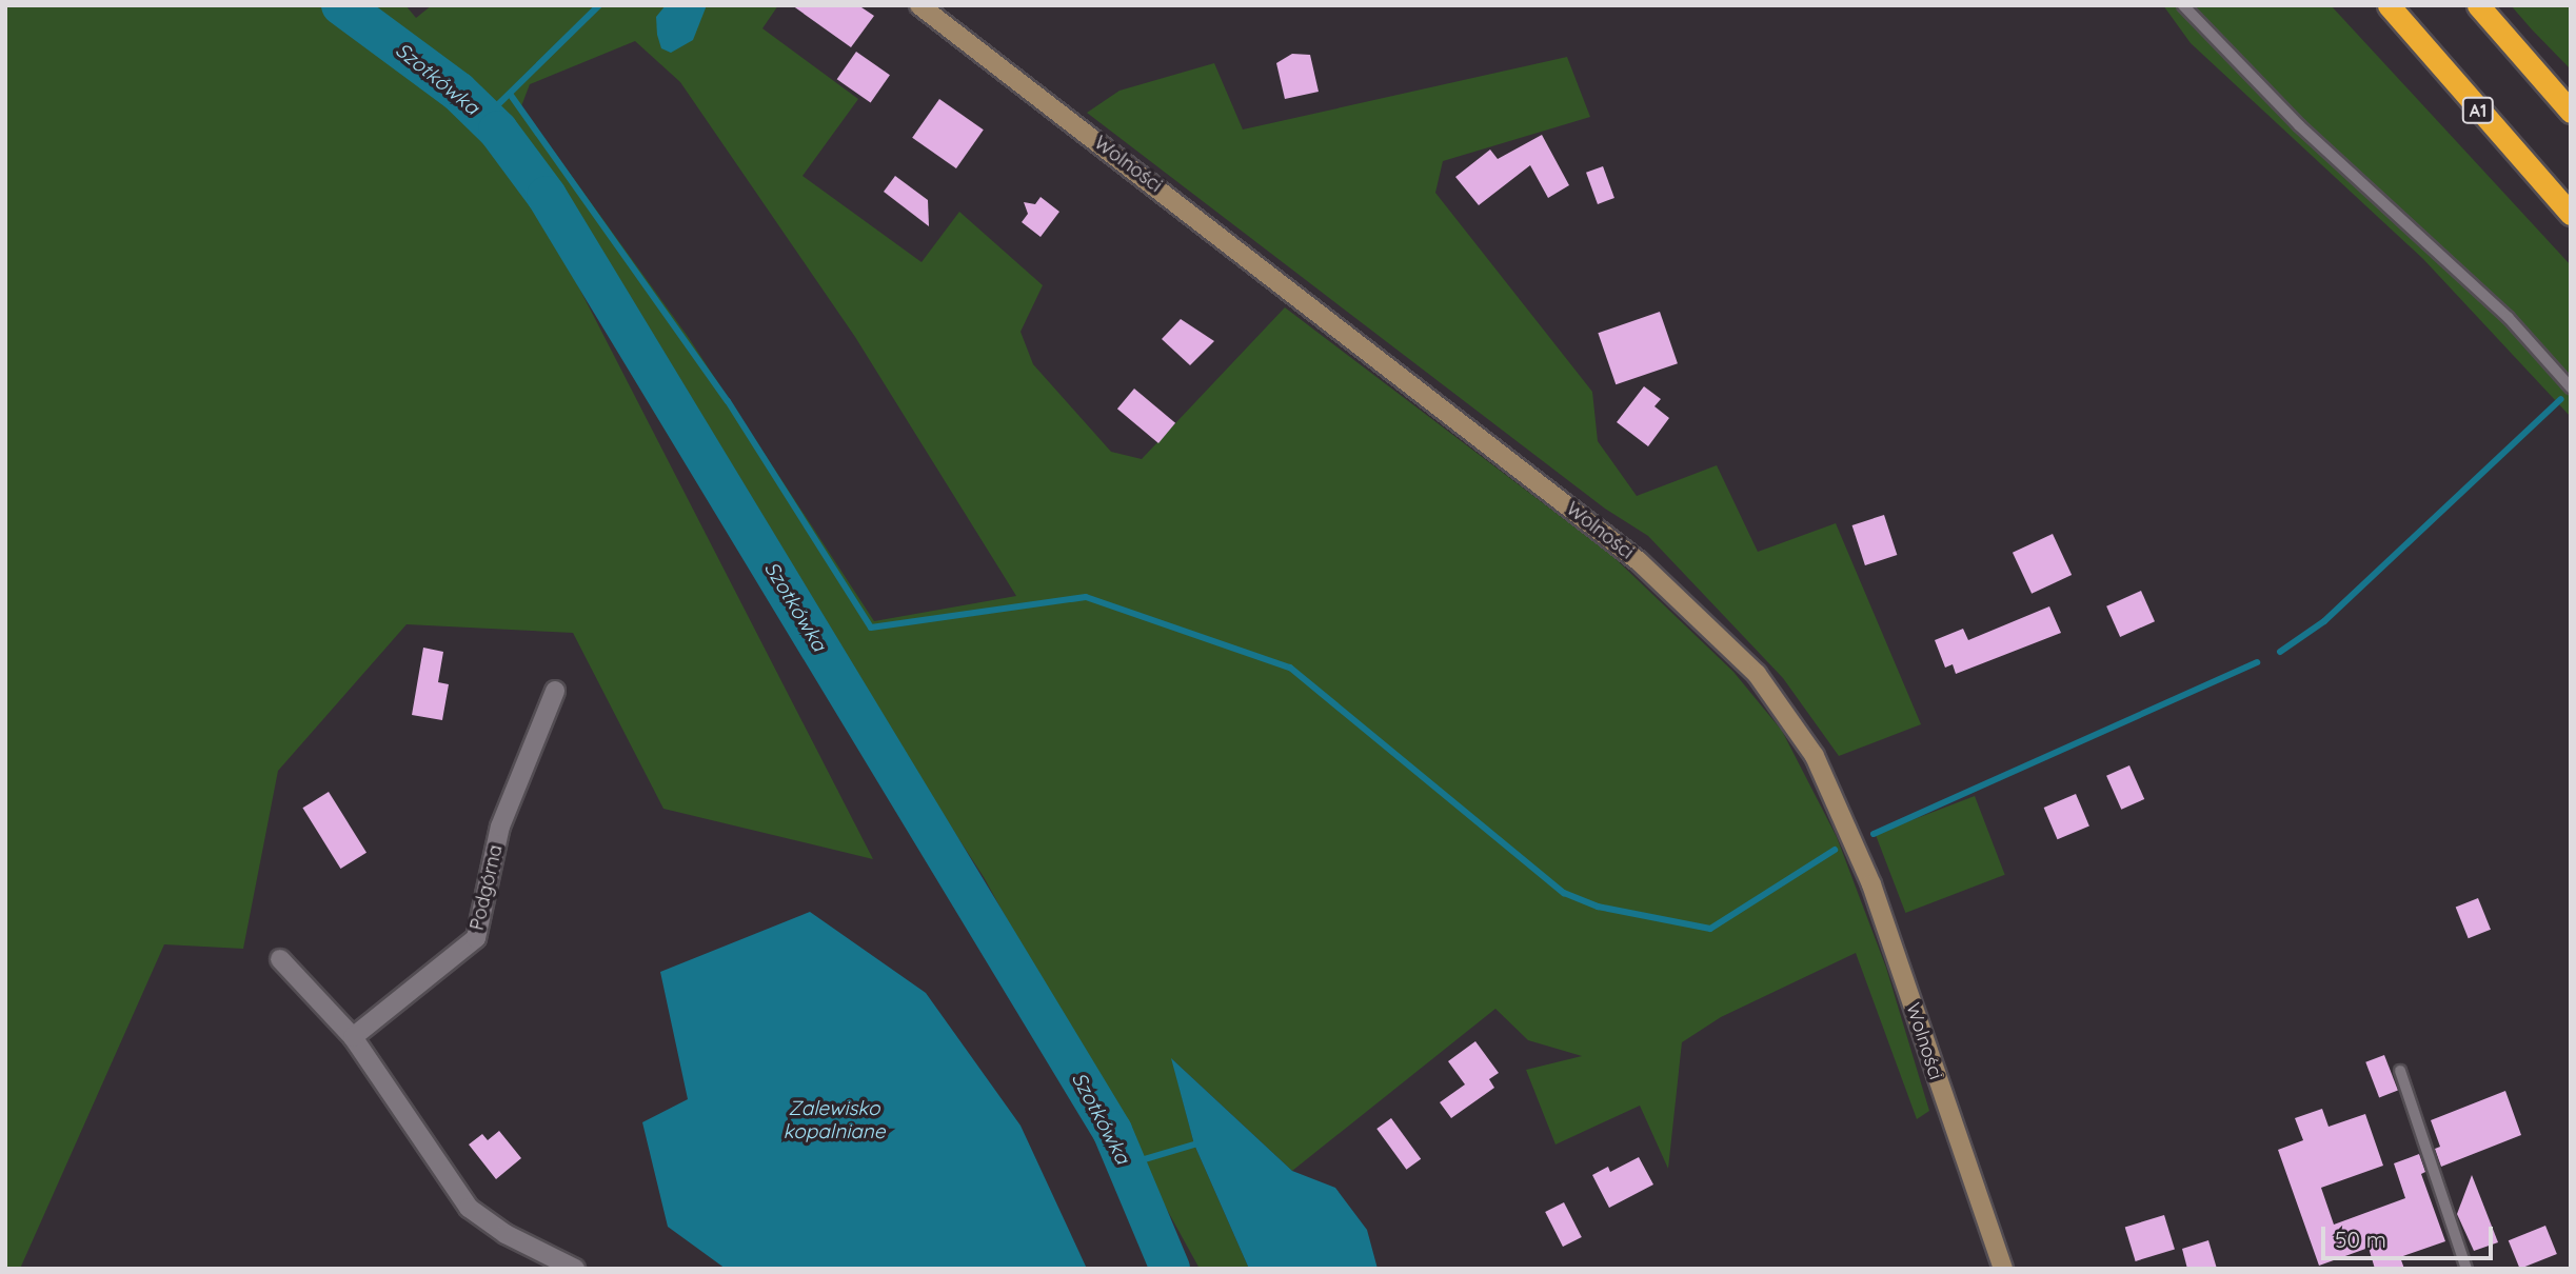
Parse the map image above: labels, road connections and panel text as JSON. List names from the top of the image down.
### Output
{
  "streets": {
    "highway": ["A1"],
    "main road": ["Wolności"],
    "street": ["Podgórna"]
  },
  "water": ["Szotkówka", "Zalewisko kopalniane"],
  "scale_bar": "50 m"
}
